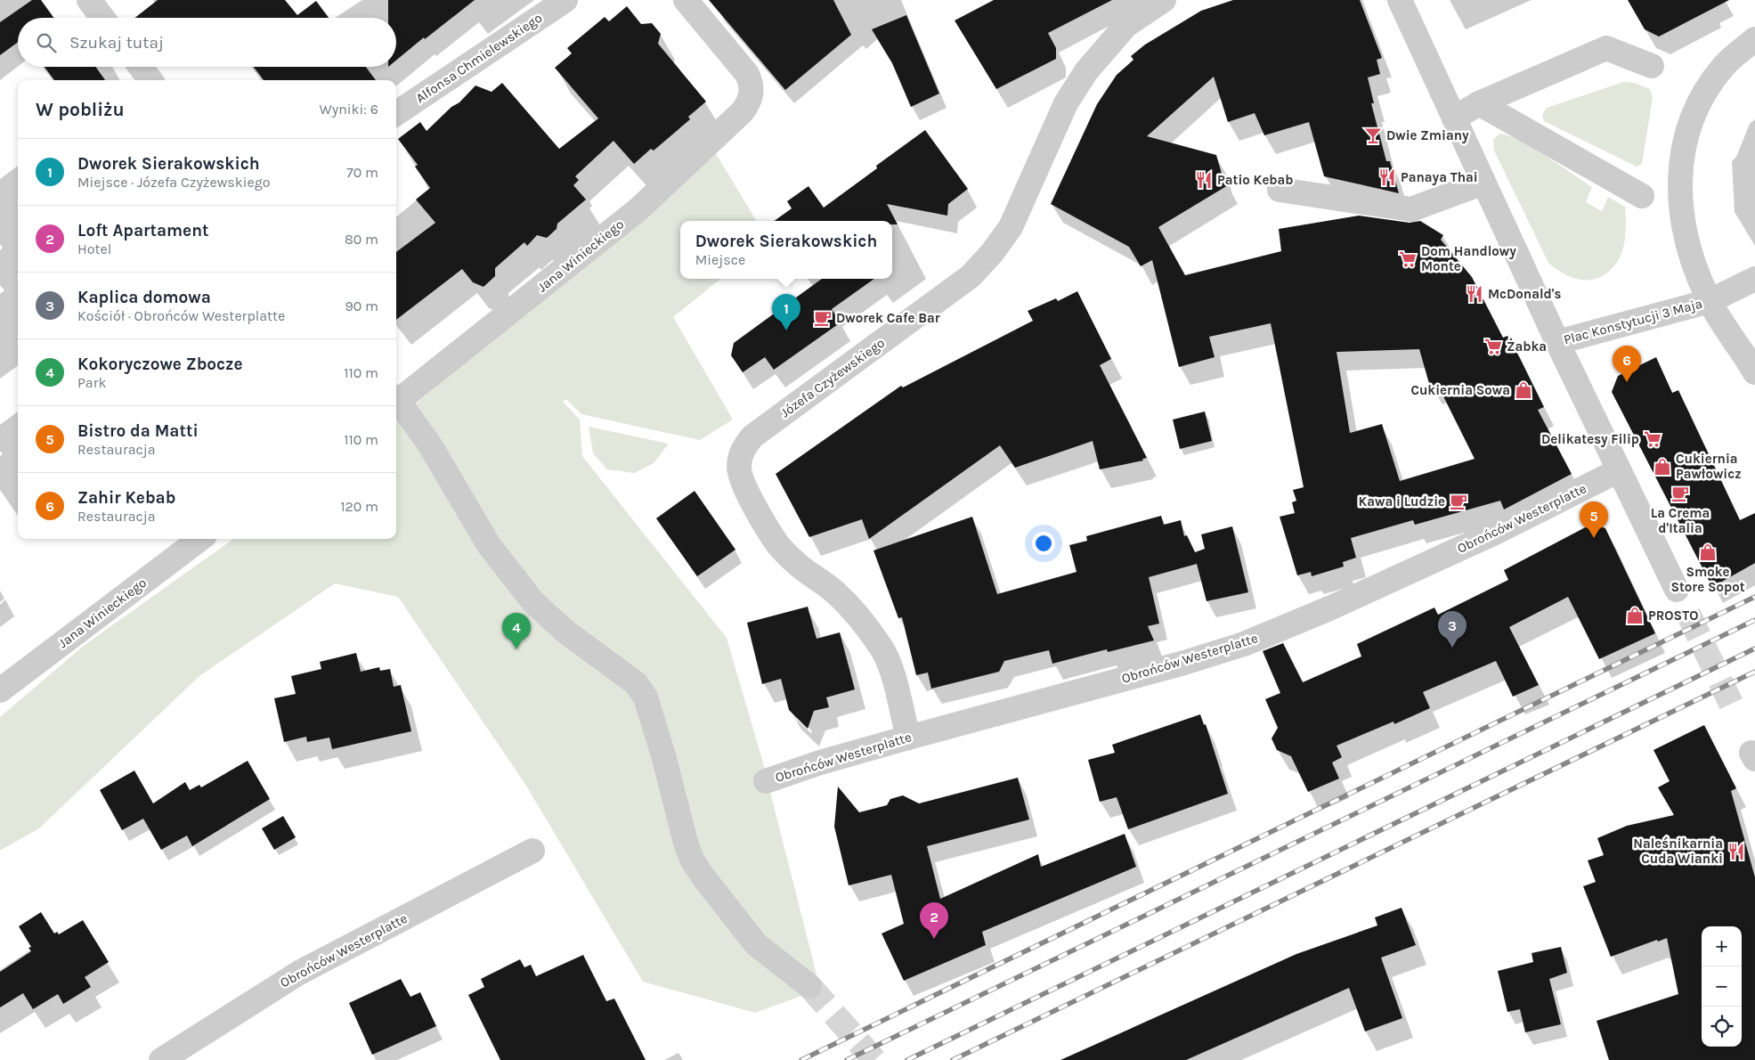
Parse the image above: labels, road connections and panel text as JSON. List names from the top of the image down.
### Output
{
  "streets": {
    "street": [
      "Alfonsa Chmielewskiego",
      "Jana Winieckiego",
      "Plac Konstytucji 3 Maja",
      "Józefa Czyżewskiego",
      "Obrońców Westerplatte"
    ]
  },
  "crossings": [
    ["Józefa Czyżewskiego", "Obrońców Westerplatte"]
  ],
  "places": {
    "bar": ["Dwie Zmiany"],
    "restaurant": [
      "Panaya Thai",
      "Patio Kebab",
      "McDonald's",
      "Naleśnikarnia Cuda Wianki"
    ],
    "supermarket": ["Dom Handlowy Monte", "Żabka", "Delikatesy Filip"],
    "cafe": ["Dworek Cafe Bar", "La Crema d'Italia", "Kawa i Ludzie"],
    "shop": [
      "Cukiernia Sowa",
      "Cukiernia Pawłowicz",
      "Smoke Store Sopot",
      "PROSTO"
    ]
  },
  "page": {
    "search": "Szukaj tutaj",
    "heading": ["W pobliżu", "Wyniki: 6"],
    "list": [
      {
        "mark": "1",
        "name": "Dworek Sierakowskich",
        "note": "Miejsce · Józefa Czyżewskiego",
        "value": "70 m"
      },
      {
        "mark": "2",
        "name": "Loft Apartament",
        "note": "Hotel",
        "value": "80 m"
      },
      {
        "mark": "3",
        "name": "Kaplica domowa",
        "note": "Kościół · Obrońców Westerplatte",
        "value": "90 m"
      },
      {
        "mark": "4",
        "name": "Kokoryczowe Zbocze",
        "note": "Park",
        "value": "110 m"
      },
      {
        "mark": "5",
        "name": "Bistro da Matti",
        "note": "Restauracja",
        "value": "110 m"
      },
      {
        "mark": "6",
        "name": "Zahir Kebab",
        "note": "Restauracja",
        "value": "120 m"
      }
    ],
    "popup": ["Dworek Sierakowskich", "Miejsce"],
    "pins": [
      "1",
      "6",
      "5",
      "3",
      "4",
      "2"
    ],
    "map_buttons": ["+", "−"]
  }
}
